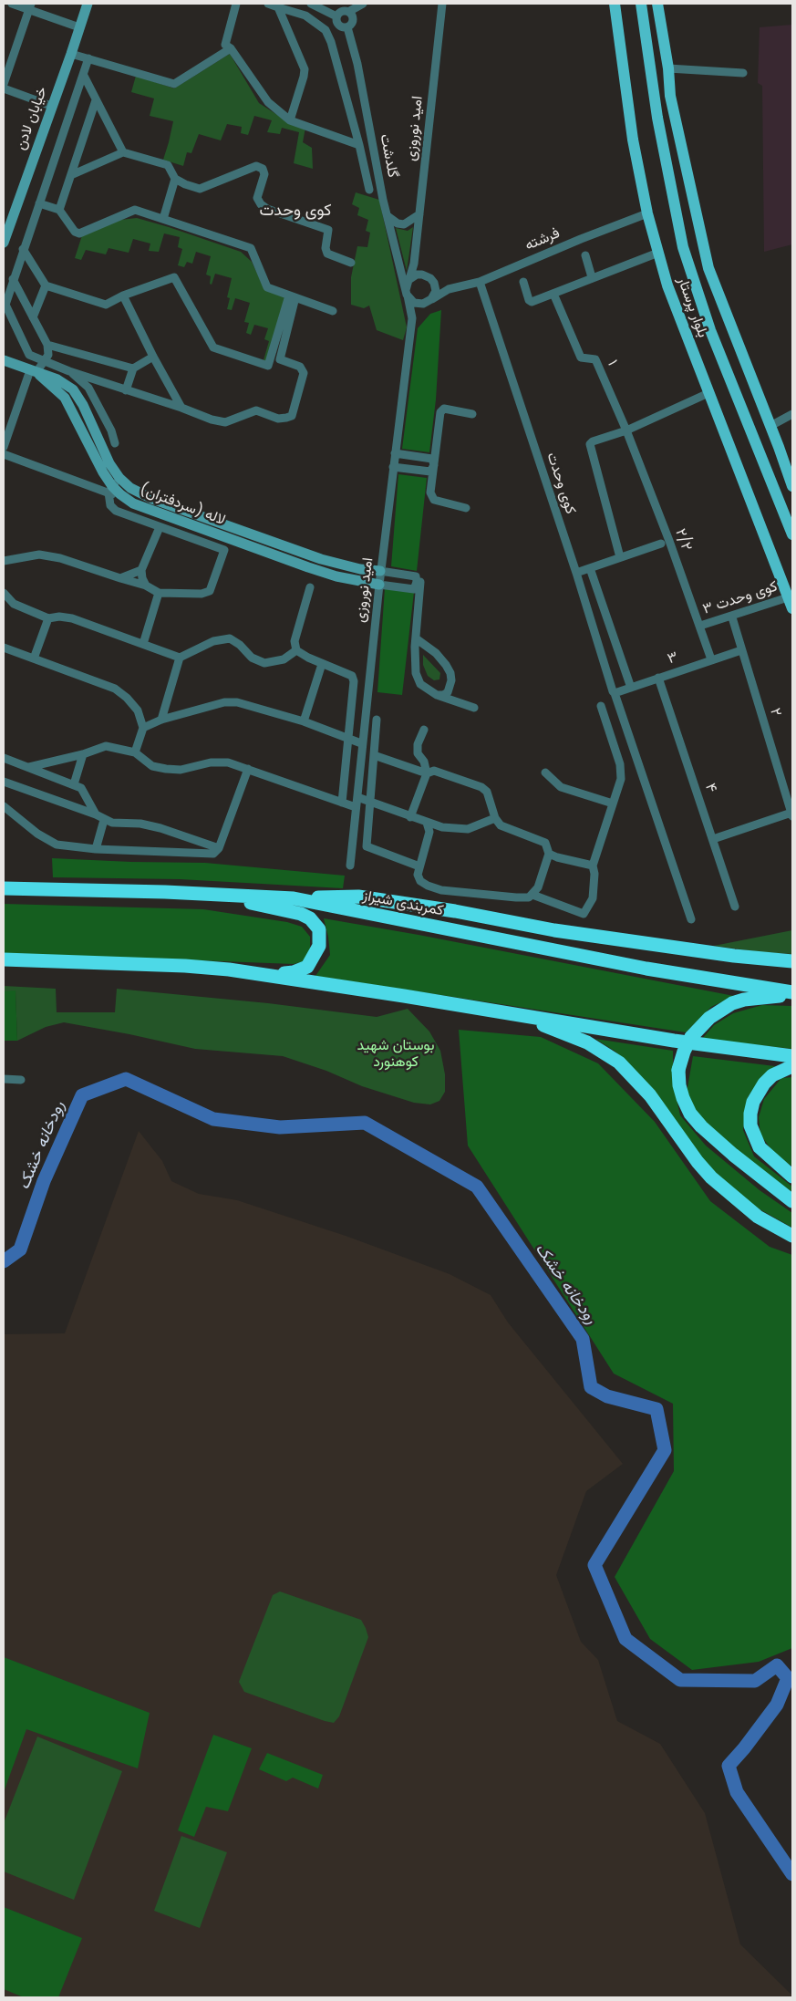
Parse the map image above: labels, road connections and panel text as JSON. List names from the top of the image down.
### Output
{
  "streets": {
    "highway": ["کمربندی شیراز"],
    "main road": ["بلوار پرستار"],
    "street": [
      "خیابان لادن",
      "امید نوروزی",
      "گلدشت",
      "فرشته",
      "۱",
      "کوی وحدت",
      "لاله (سردفتران)",
      "۲/۲",
      "کوی وحدت ۳",
      "۳",
      "۲",
      "۴"
    ]
  },
  "crossings": [
    ["امید نوروزی", "گلدشت"],
    ["امید نوروزی", "فرشته"],
    ["امید نوروزی", "لاله (سردفتران)"],
    ["گلدشت", "فرشته"],
    ["فرشته", "بلوار پرستار"],
    ["فرشته", "کوی وحدت"],
    ["بلوار پرستار", "کوی وحدت ۳"],
    ["۱", "۲/۲"],
    ["کوی وحدت", "۳"],
    ["۲/۲", "کوی وحدت ۳"],
    ["۲/۲", "۳"],
    ["کوی وحدت ۳", "۲"],
    ["۳", "۲"],
    ["۳", "۴"]
  ],
  "districts": ["کوی وحدت"],
  "water": ["رودخانه خشک"],
  "parks": ["بوستان شهید کوهنورد"]
}
